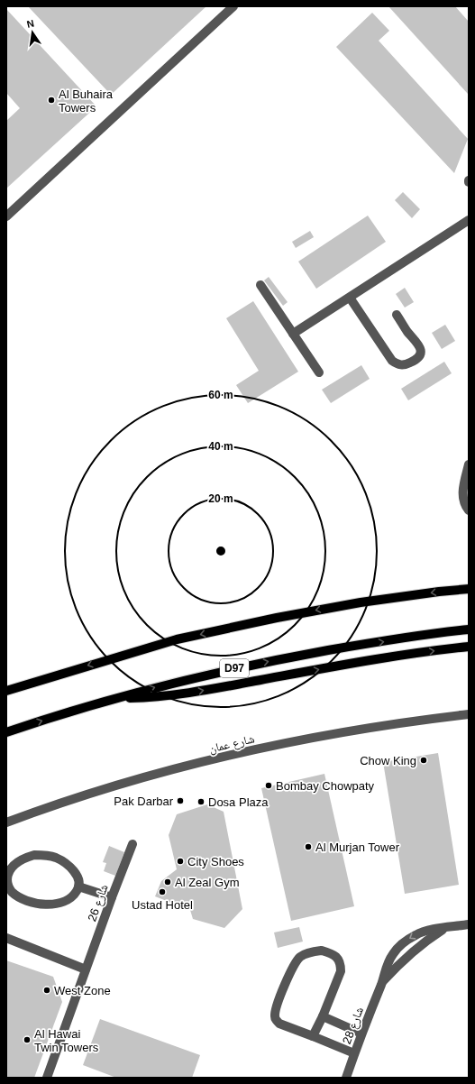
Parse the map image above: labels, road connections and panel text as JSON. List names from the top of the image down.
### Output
{
  "streets": {
    "main road": ["D97"],
    "street": ["شارع عمان", "شارع 26", "شارع 28"]
  },
  "places": [
    "Al Buhaira Towers",
    "Chow King",
    "Bombay Chowpaty",
    "Pak Darbar",
    "Dosa Plaza",
    "Al Murjan Tower",
    "City Shoes",
    "Al Zeal Gym",
    "Ustad Hotel",
    "West Zone",
    "Al Hawai Twin Towers"
  ],
  "north": "top",
  "rings": ["60 m", "40 m", "20 m"]
}
